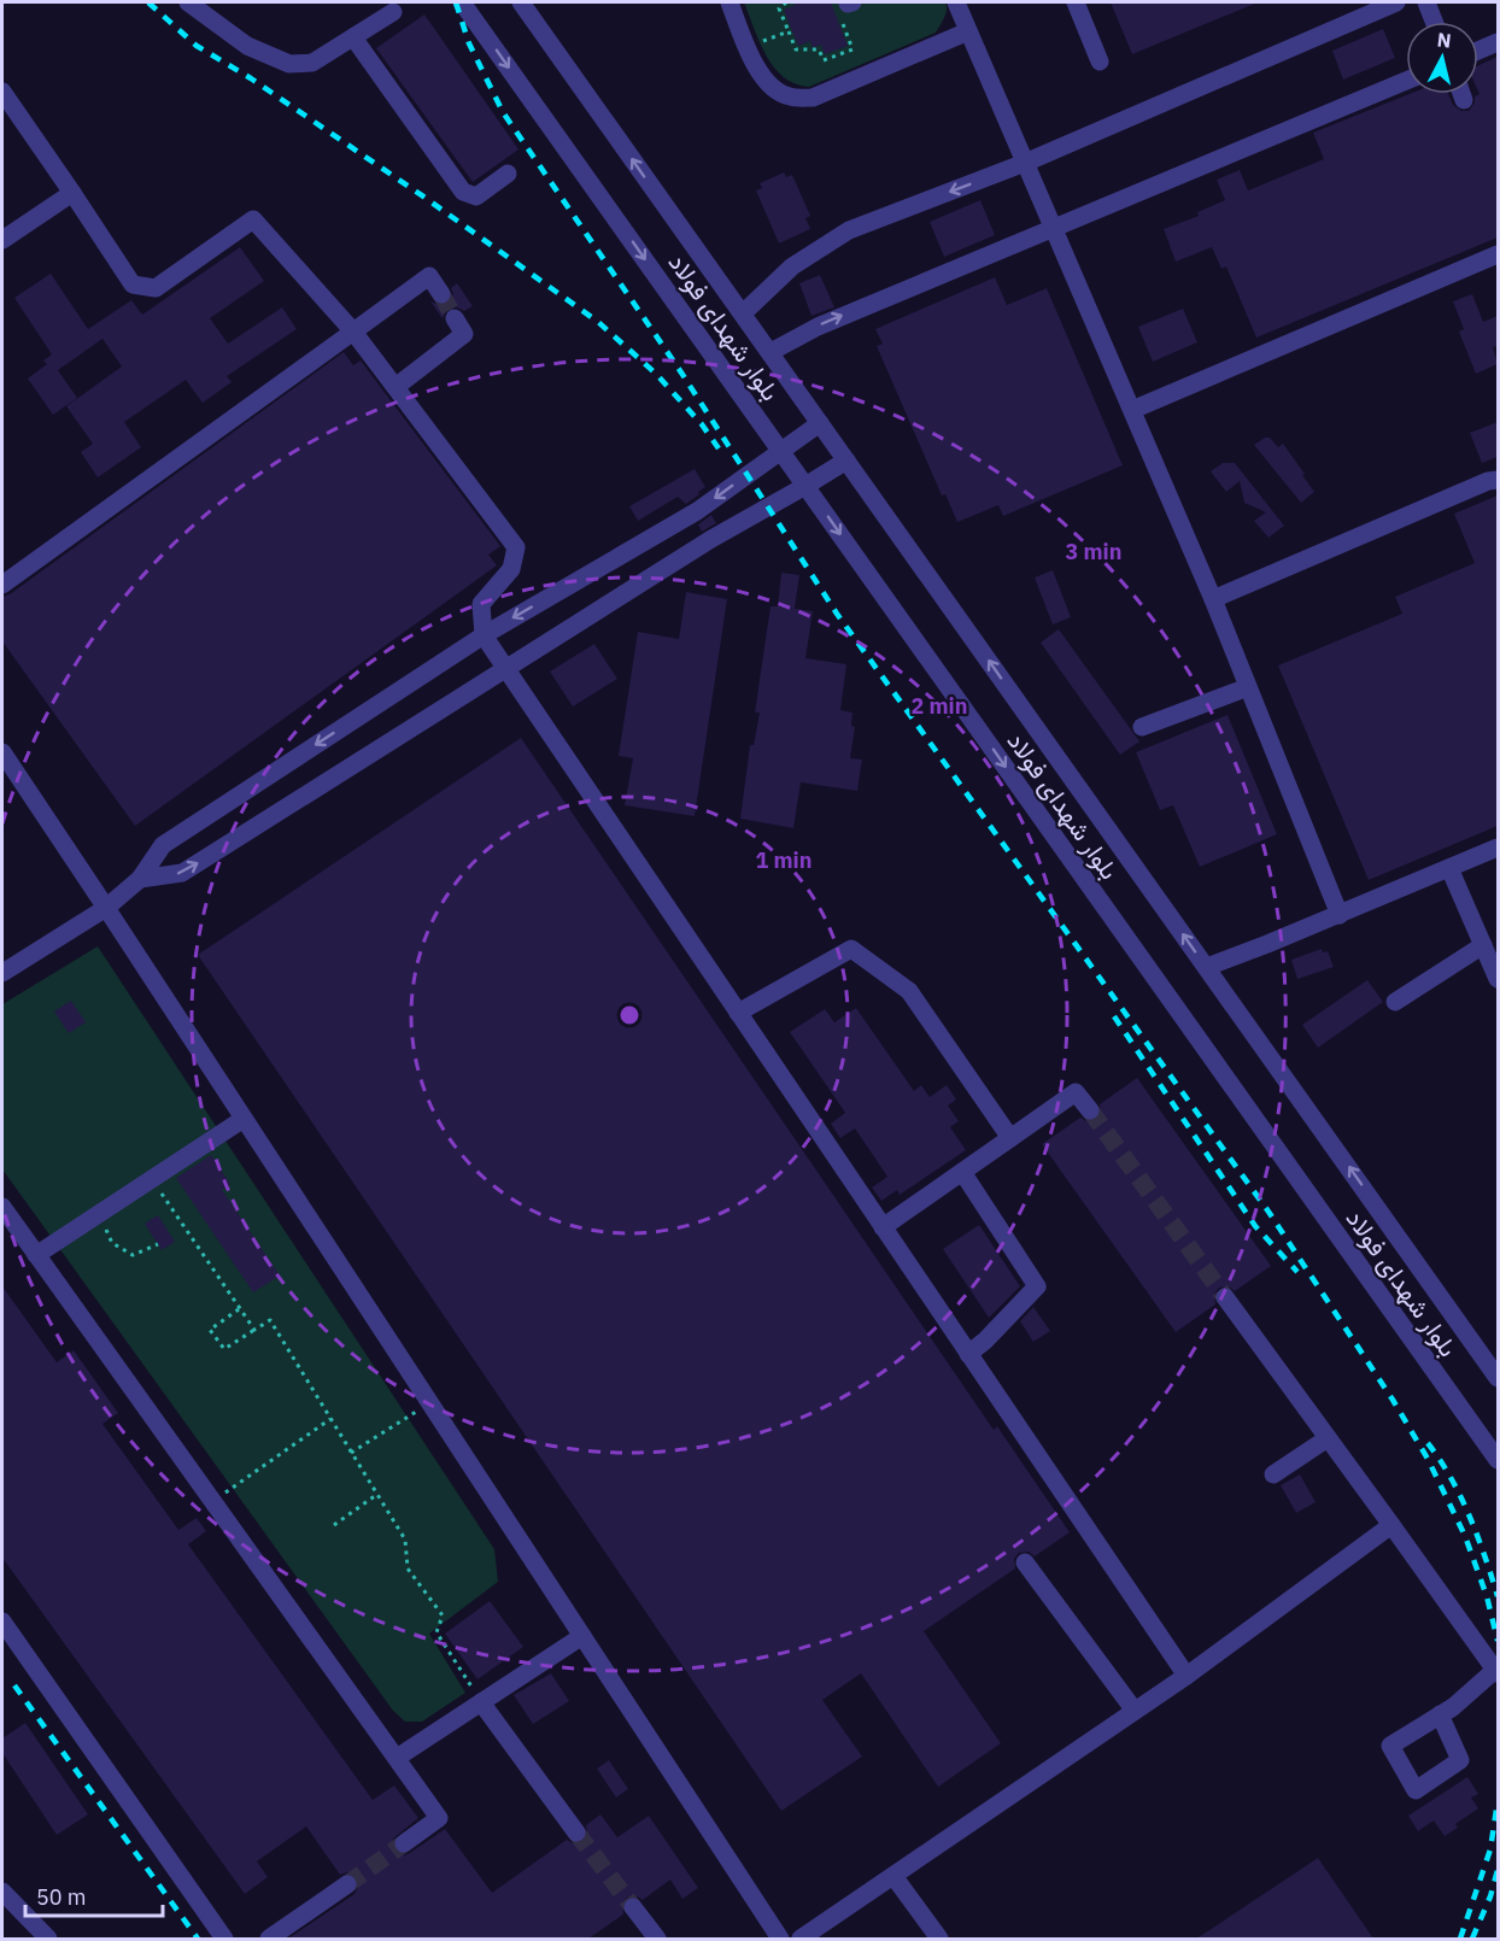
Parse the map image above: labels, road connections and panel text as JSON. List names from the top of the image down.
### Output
{
  "streets": {
    "street": ["بلوار شهدای فولاد"]
  },
  "scale_bar": "50 m",
  "north": "top",
  "rings": ["3 min", "2 min", "1 min"]
}
